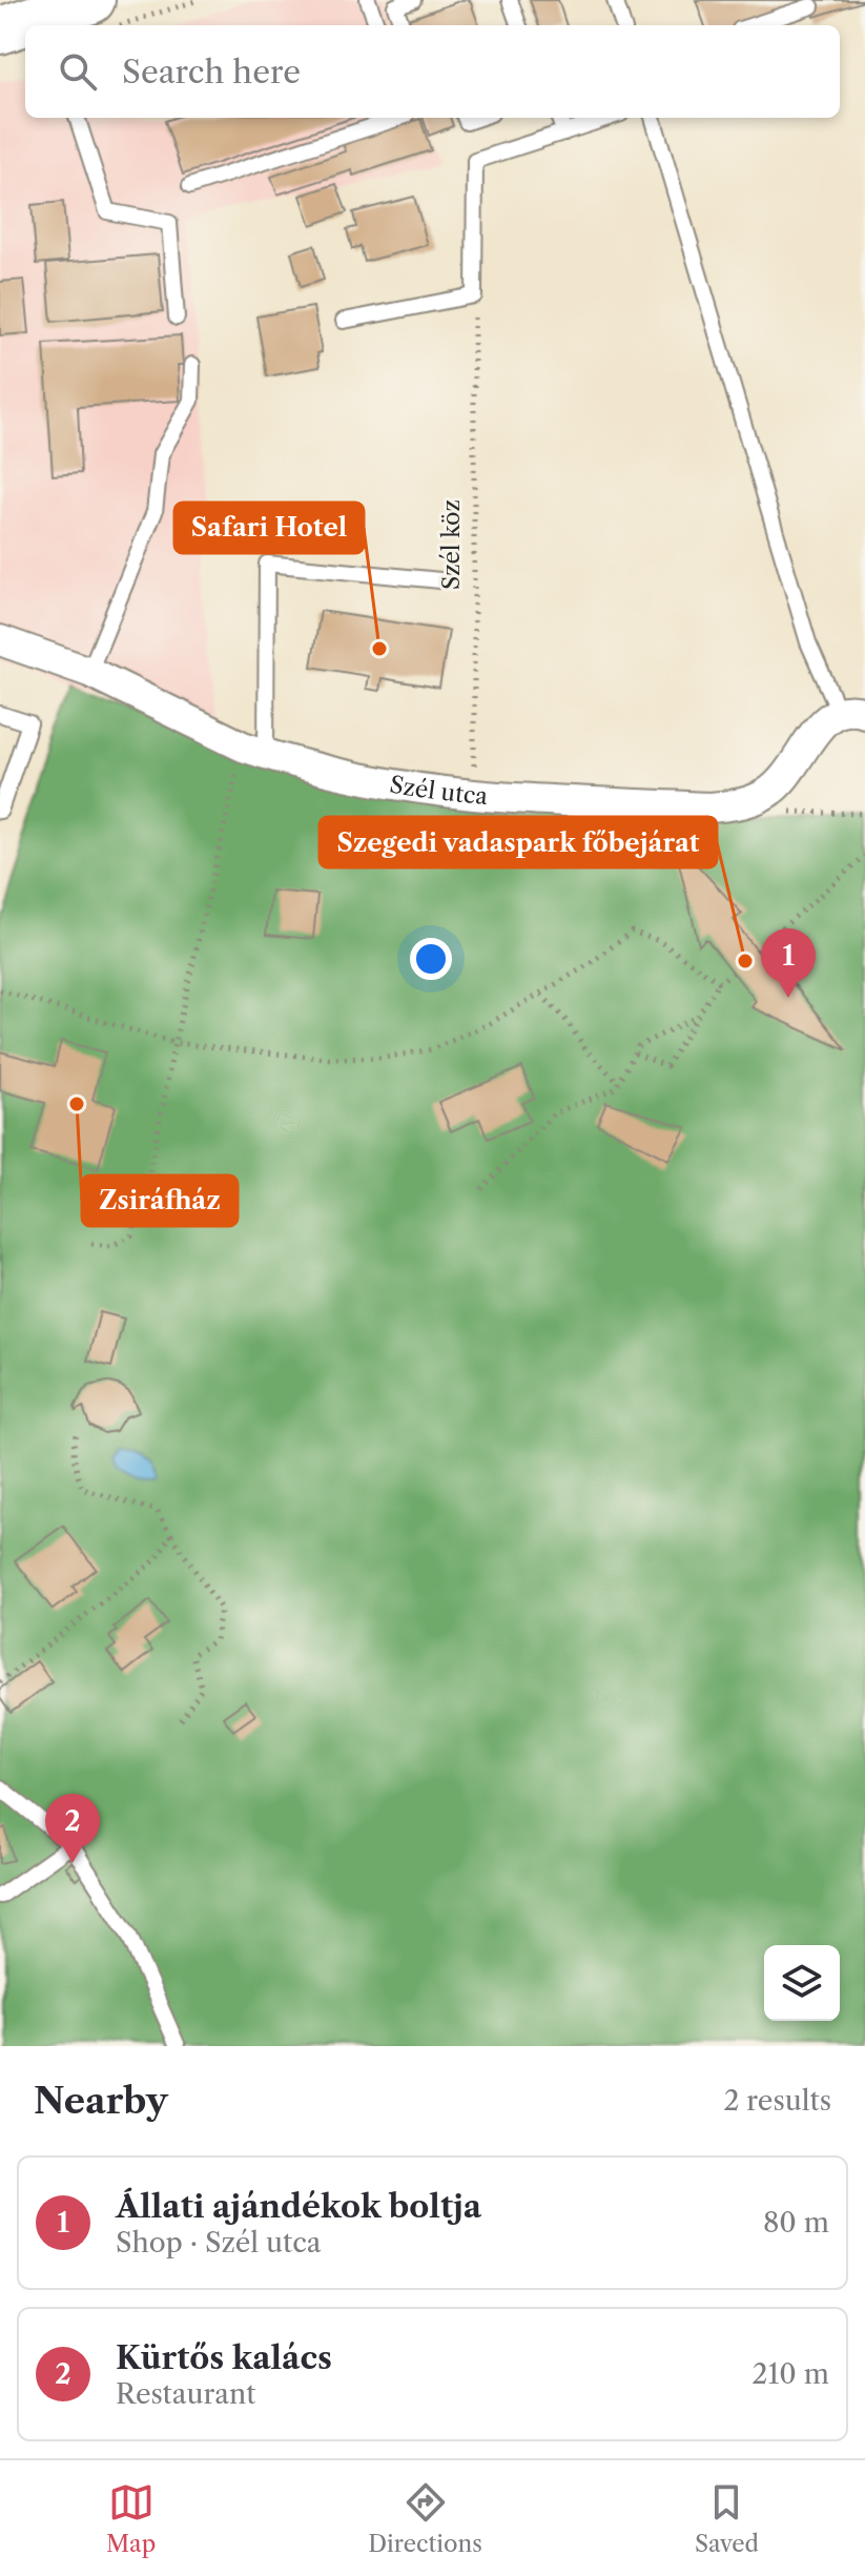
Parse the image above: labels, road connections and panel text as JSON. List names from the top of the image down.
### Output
{
  "streets": {
    "street": ["Szél utca"],
    "path": ["Szél köz"]
  },
  "crossings": [
    ["Szél köz", "Szél utca"]
  ],
  "places": ["Safari Hotel", "Szegedi vadaspark főbejárat", "Zsiráfház"],
  "page": {
    "search": "Search here",
    "pins": ["1", "2"],
    "heading": ["Nearby", "2 results"],
    "list": [
      {
        "mark": "1",
        "name": "Állati ajándékok boltja",
        "note": "Shop · Szél utca",
        "value": "80 m"
      },
      {
        "mark": "2",
        "name": "Kürtős kalács",
        "note": "Restaurant",
        "value": "210 m"
      }
    ],
    "nav": ["Map", "Directions", "Saved"]
  }
}
